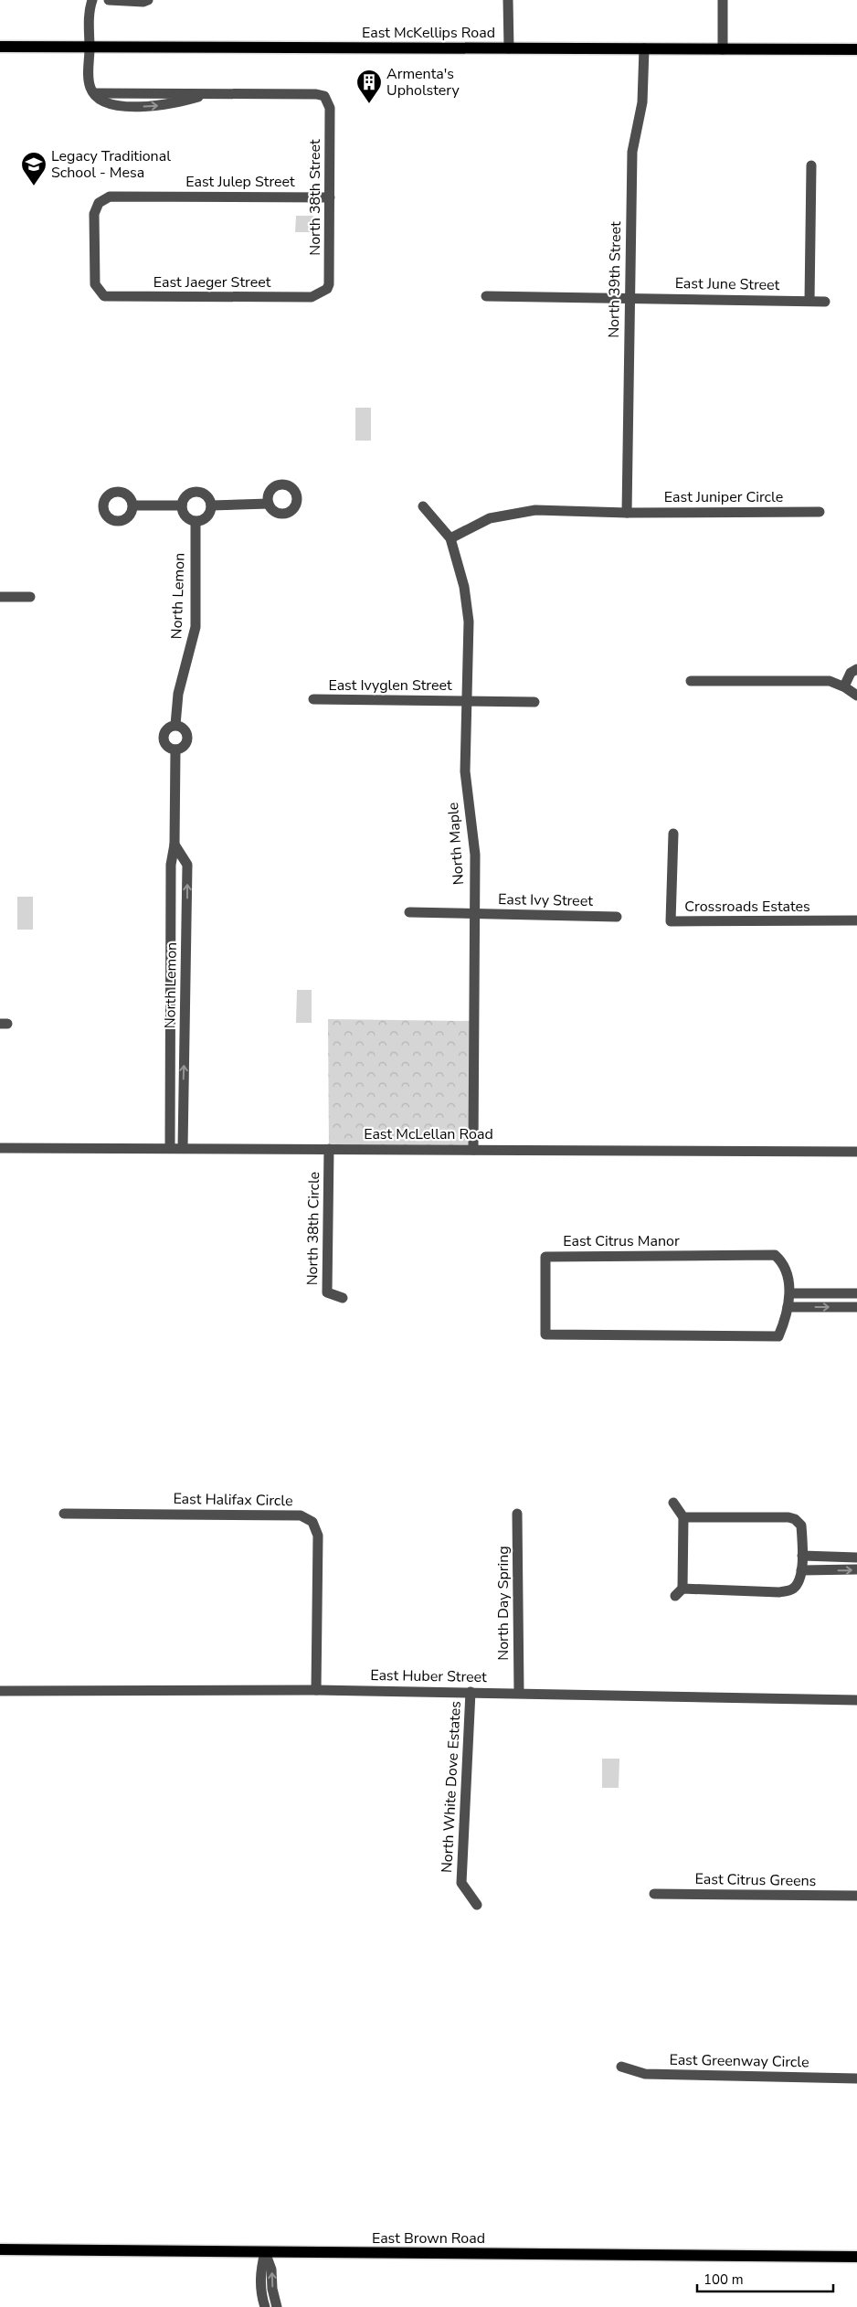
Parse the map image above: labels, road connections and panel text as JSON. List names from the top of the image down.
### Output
{
  "streets": {
    "main road": ["East McKellips Road", "East Brown Road"],
    "street": [
      "East Julep Street",
      "North 38th Street",
      "North 39th Street",
      "East Jaeger Street",
      "East June Street",
      "East Juniper Circle",
      "North Lemon",
      "East Ivyglen Street",
      "North Maple",
      "East Ivy Street",
      "Crossroads Estates",
      "East McLellan Road",
      "North 38th Circle",
      "East Citrus Manor",
      "East Halifax Circle",
      "North Day Spring",
      "East Huber Street",
      "North White Dove Estates",
      "East Citrus Greens",
      "East Greenway Circle"
    ]
  },
  "crossings": [
    ["East McKellips Road", "North 39th Street"],
    ["East Julep Street", "North 38th Street"],
    ["East Julep Street", "East Jaeger Street"],
    ["North 38th Street", "East Jaeger Street"],
    ["North 39th Street", "East June Street"],
    ["North 39th Street", "East Juniper Circle"],
    ["East Juniper Circle", "North Maple"],
    ["North Lemon", "East McLellan Road"],
    ["East Ivyglen Street", "North Maple"],
    ["North Maple", "East Ivy Street"],
    ["North Maple", "East McLellan Road"],
    ["East McLellan Road", "North 38th Circle"],
    ["East Halifax Circle", "East Huber Street"],
    ["North Day Spring", "East Huber Street"],
    ["East Huber Street", "North White Dove Estates"]
  ],
  "places": {
    "building": ["Armenta's Upholstery"],
    "school or university": ["Legacy Traditional School - Mesa"]
  },
  "scale_bar": "100 m"
}
